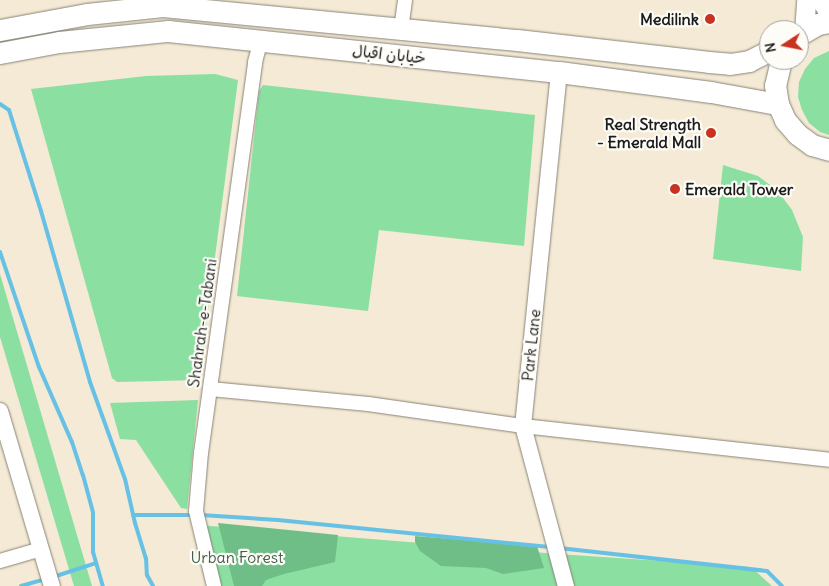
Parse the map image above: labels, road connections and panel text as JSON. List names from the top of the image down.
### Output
{
  "streets": {
    "main road": ["خیابان اقبال"],
    "street": ["Shahrah-e-Tabani", "Park Lane"]
  },
  "crossings": [
    ["خیابان اقبال", "Shahrah-e-Tabani"],
    ["خیابان اقبال", "Park Lane"]
  ],
  "parks": ["Urban Forest"],
  "places": ["Medilink", "Real Strength - Emerald Mall", "Emerald Tower"],
  "north": "left"
}
